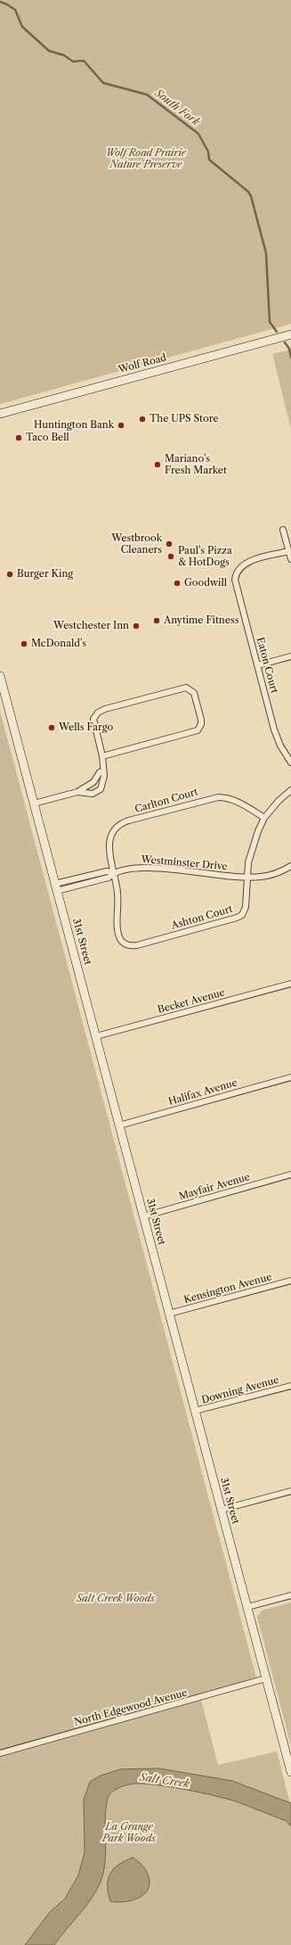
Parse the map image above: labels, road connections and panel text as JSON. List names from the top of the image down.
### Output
{
  "streets": {
    "main road": ["Wolf Road", "31st Street"],
    "street": [
      "Eaton Court",
      "Carlton Court",
      "Westminster Drive",
      "Ashton Court",
      "Becket Avenue",
      "Halifax Avenue",
      "Mayfair Avenue",
      "Kensington Avenue",
      "Downing Avenue",
      "North Edgewood Avenue"
    ]
  },
  "crossings": [
    ["Carlton Court", "Westminster Drive"],
    ["Carlton Court", "Ashton Court"],
    ["Westminster Drive", "Ashton Court"],
    ["Westminster Drive", "31st Street"],
    ["31st Street", "Becket Avenue"],
    ["31st Street", "Halifax Avenue"],
    ["31st Street", "Mayfair Avenue"],
    ["31st Street", "Kensington Avenue"],
    ["31st Street", "Downing Avenue"],
    ["31st Street", "North Edgewood Avenue"]
  ],
  "water": ["South Fork", "Salt Creek"],
  "parks": ["Wolf Road Prairie Nature Preserve", "Salt Creek Woods", "La Grange Park Woods"],
  "places": [
    "The UPS Store",
    "Huntington Bank",
    "Taco Bell",
    "Mariano's Fresh Market",
    "Westbrook Cleaners",
    "Paul's Pizza & HotDogs",
    "Burger King",
    "Goodwill",
    "Anytime Fitness",
    "Westchester Inn",
    "McDonald's",
    "Wells Fargo"
  ]
}
